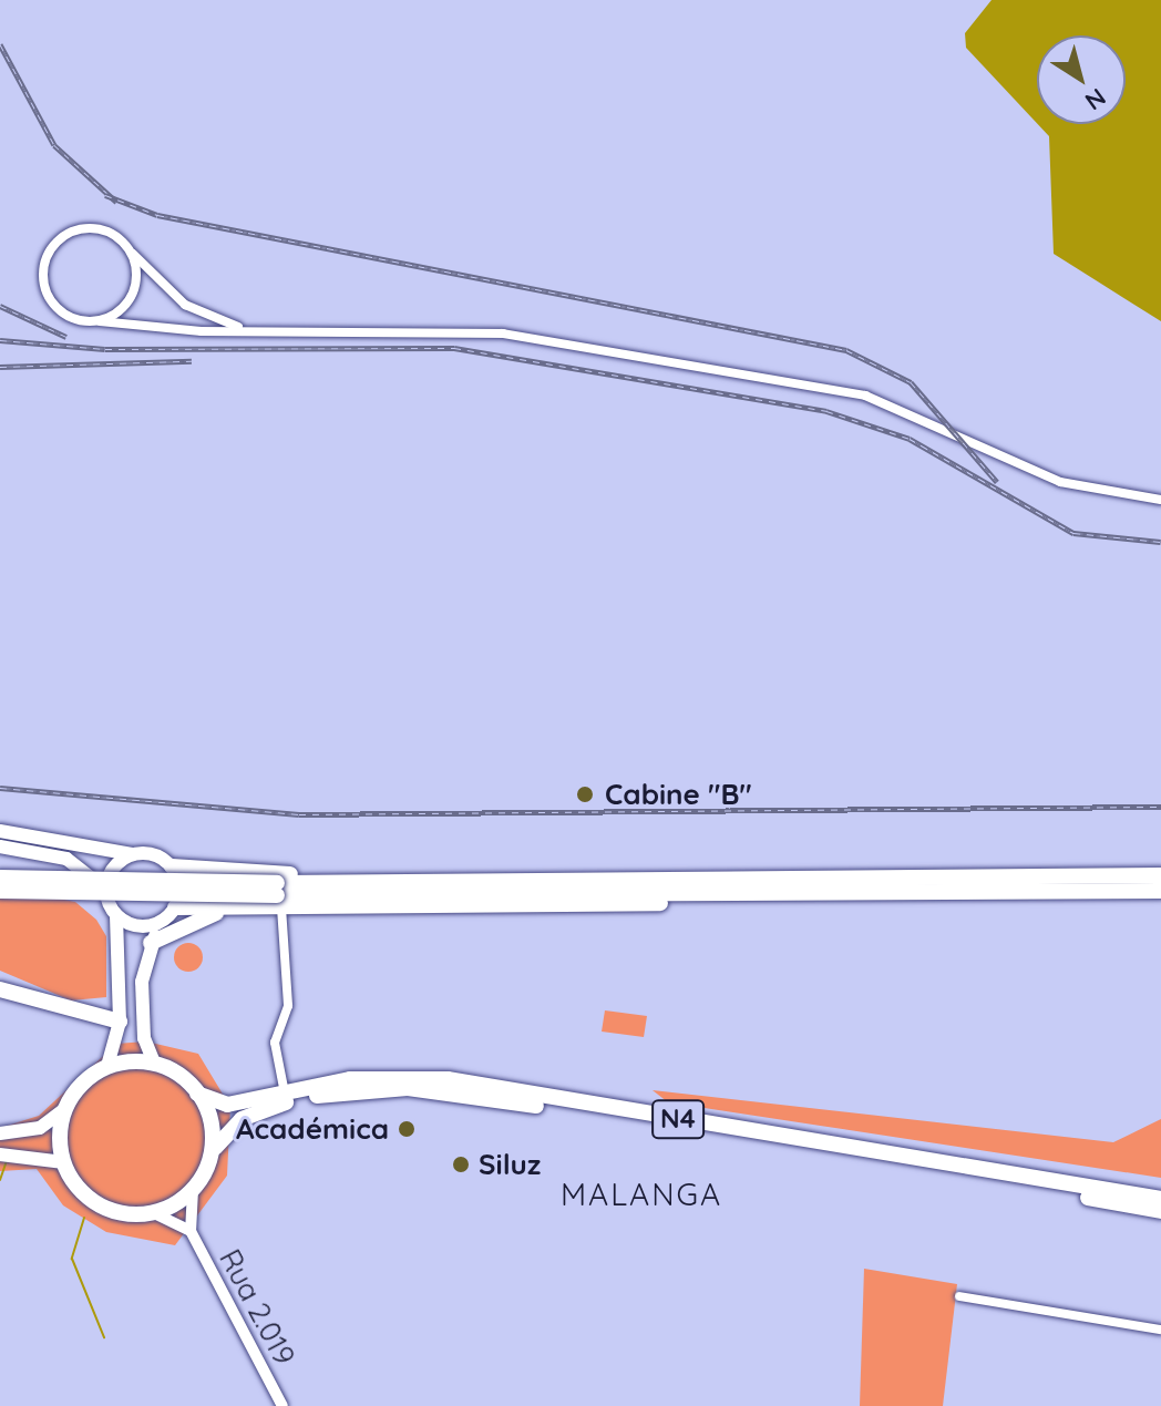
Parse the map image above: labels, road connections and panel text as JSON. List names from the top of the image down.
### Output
{
  "streets": {
    "highway": ["N4"],
    "street": ["Rua 2.019"]
  },
  "districts": ["MALANGA"],
  "places": ["Cabine \"B\"", "Académica", "Siluz"],
  "north": "bottom right"
}
